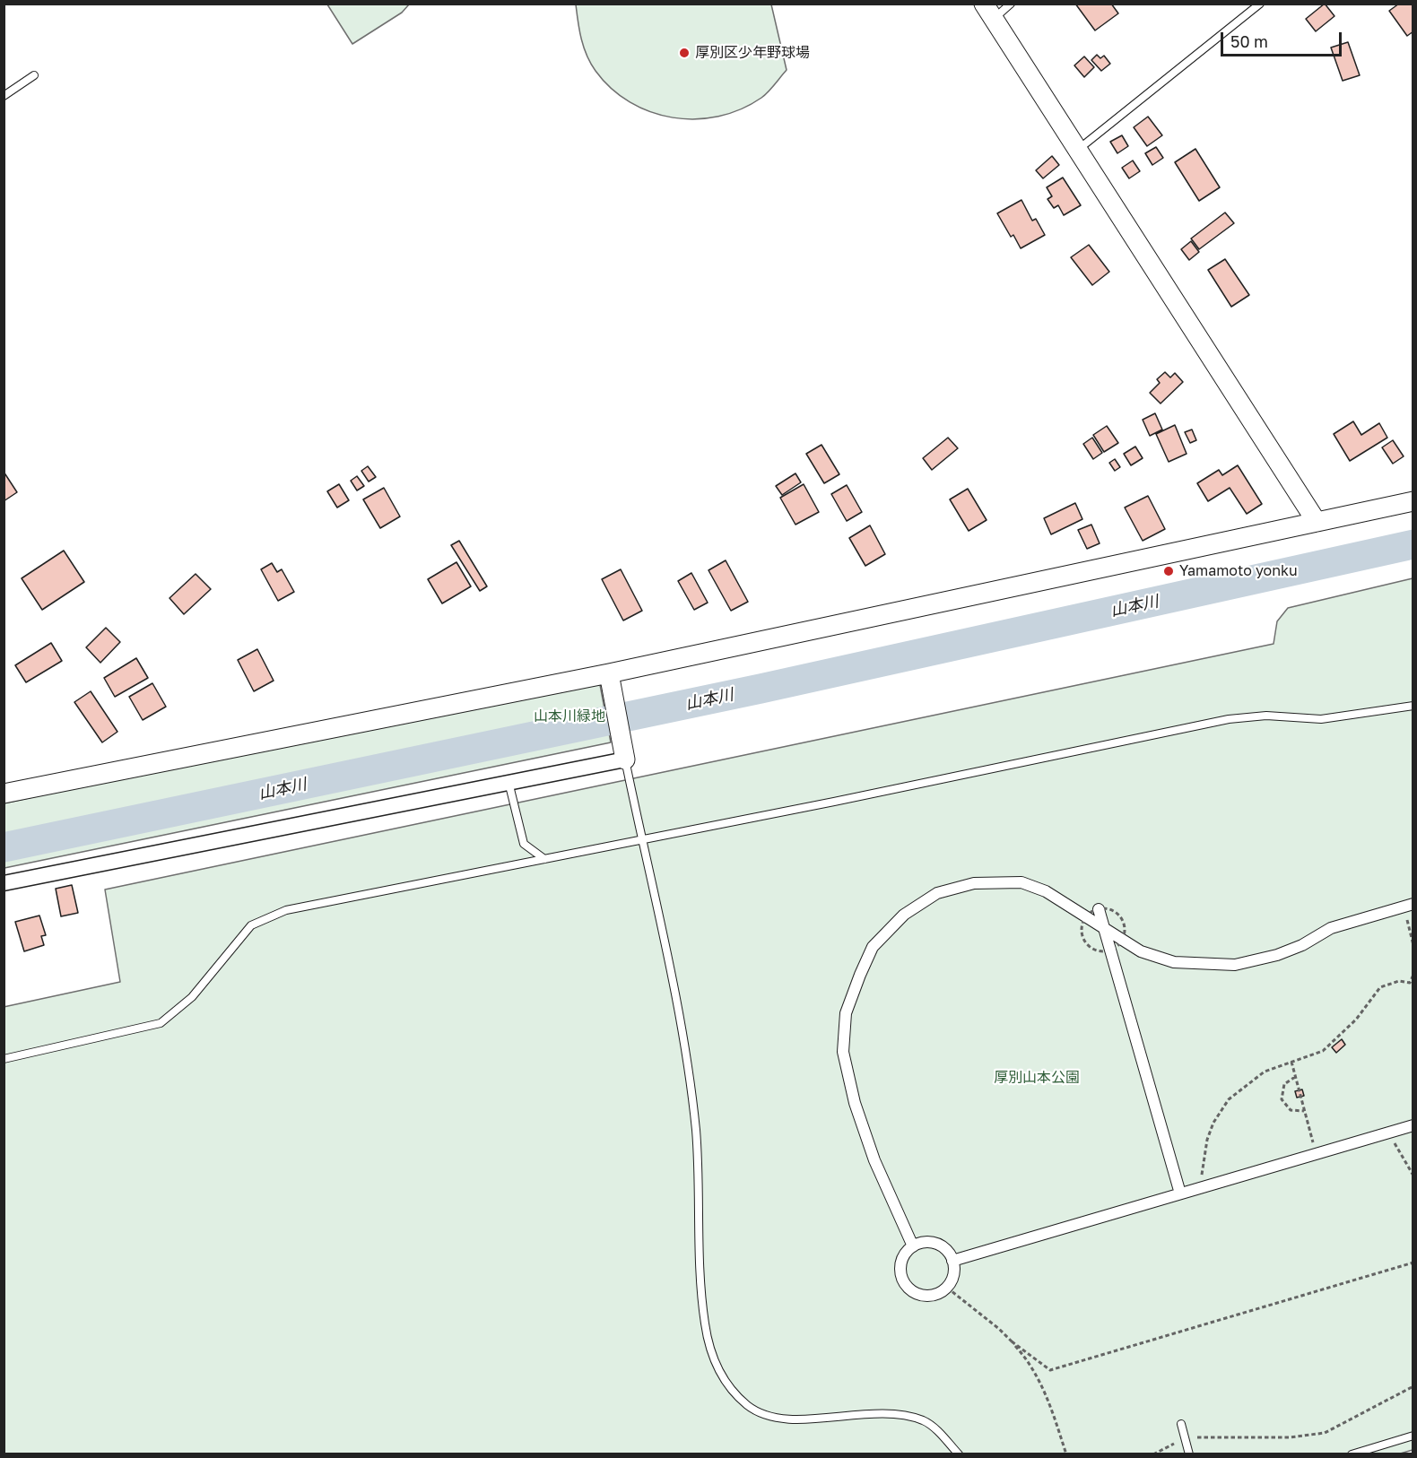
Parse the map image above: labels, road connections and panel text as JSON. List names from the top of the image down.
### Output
{
  "water": ["山本川"],
  "parks": ["山本川緑地", "厚別山本公園"],
  "places": ["厚別区少年野球場", "Yamamoto yonku"],
  "scale_bar": "50 m"
}
